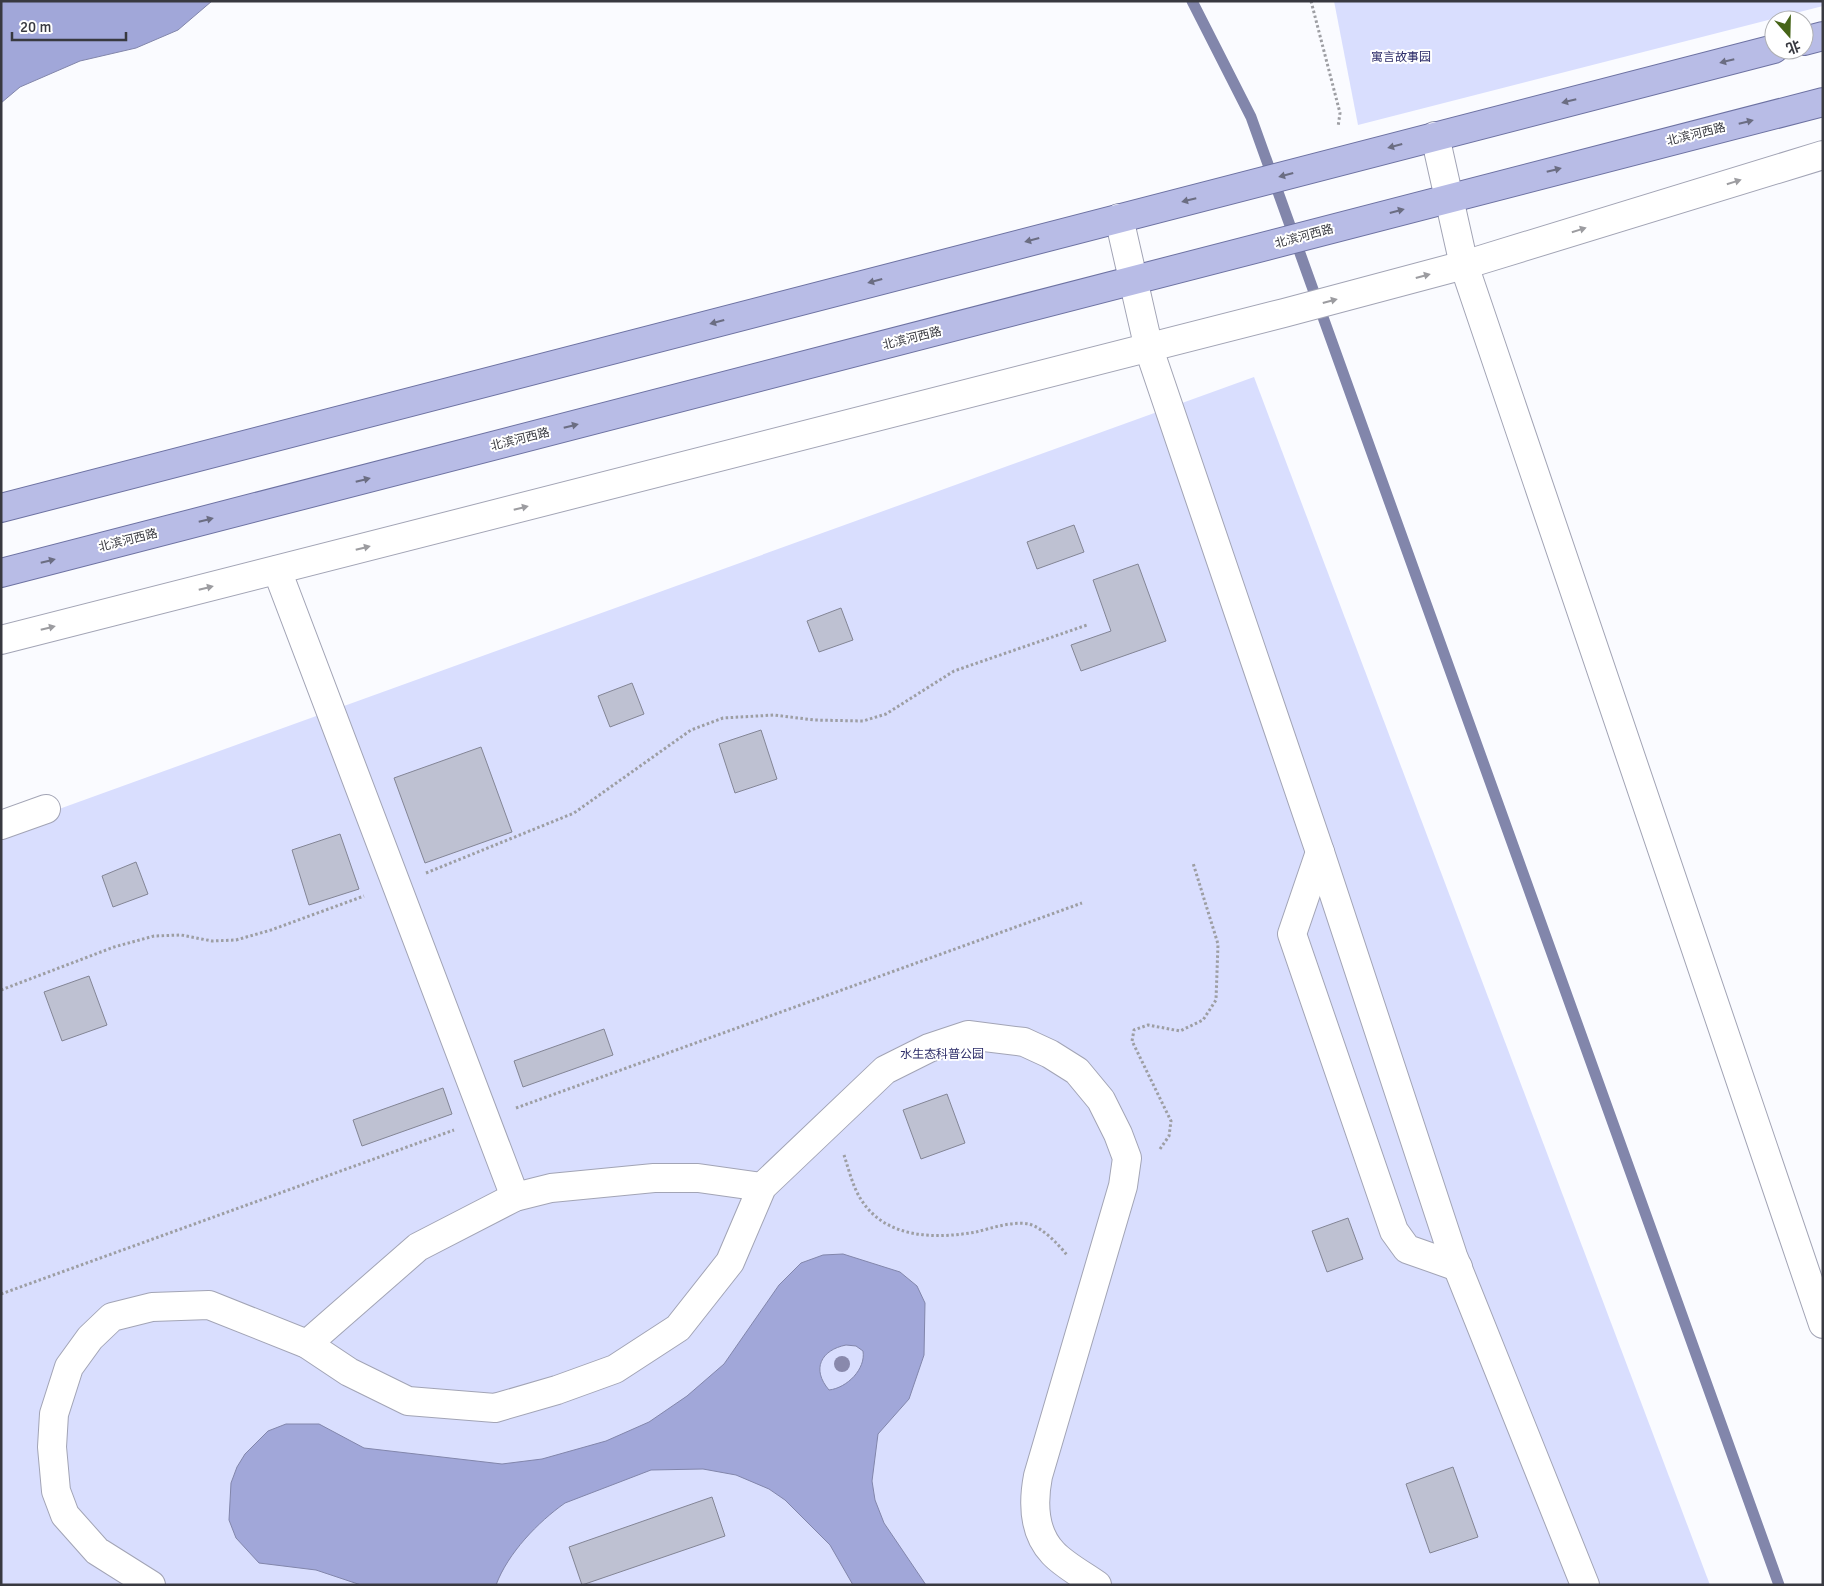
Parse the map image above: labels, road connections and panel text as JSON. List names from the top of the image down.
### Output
{
  "streets": {
    "main road": ["北滨河西路"]
  },
  "parks": ["寓言故事园", "水生态科普公园"],
  "scale_bar": "20 m",
  "north": "bottom"
}
